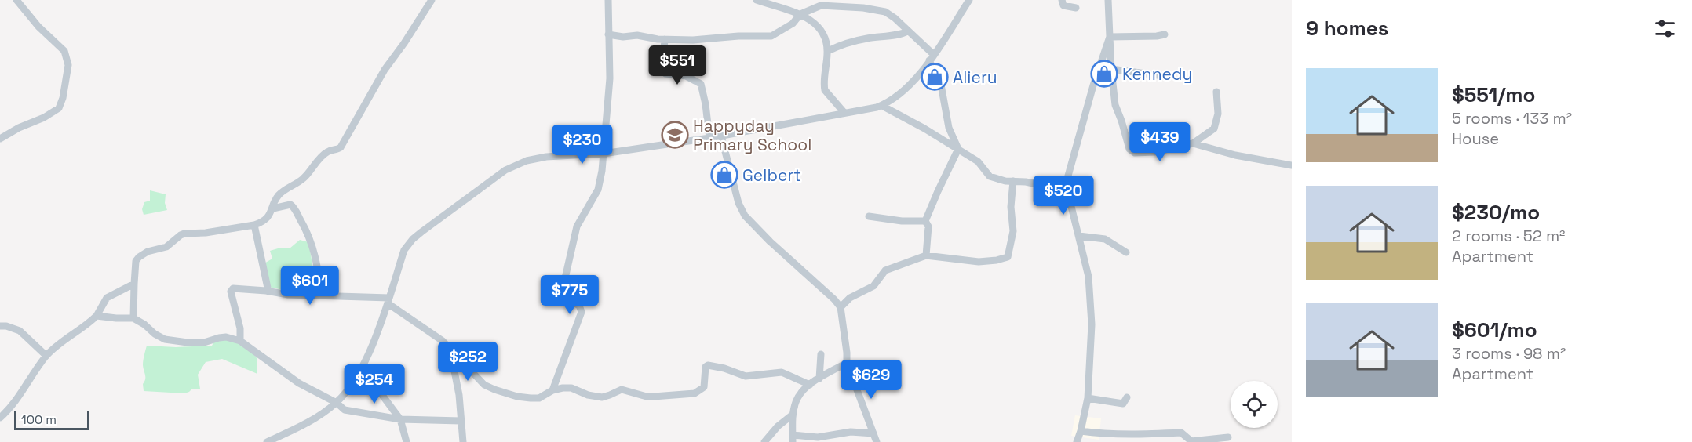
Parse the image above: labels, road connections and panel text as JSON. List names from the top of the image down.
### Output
{
  "places": {
    "shop": ["Kennedy", "Alieru", "Gelbert"],
    "school or university": ["Happyday Primary School"]
  },
  "scale_bar": "100 m",
  "page": {
    "heading": "9 homes",
    "price": [
      "$551",
      "$439",
      "$230",
      "$520",
      "$601",
      "$775",
      "$252",
      "$629",
      "$254"
    ],
    "list": [
      {
        "name": "$551/mo",
        "note": "5 rooms · 133 m² · House"
      },
      {
        "name": "$230/mo",
        "note": "2 rooms · 52 m² · Apartment"
      },
      {
        "name": "$601/mo",
        "note": "3 rooms · 98 m² · Apartment"
      }
    ],
    "scale": "100 m"
  }
}
